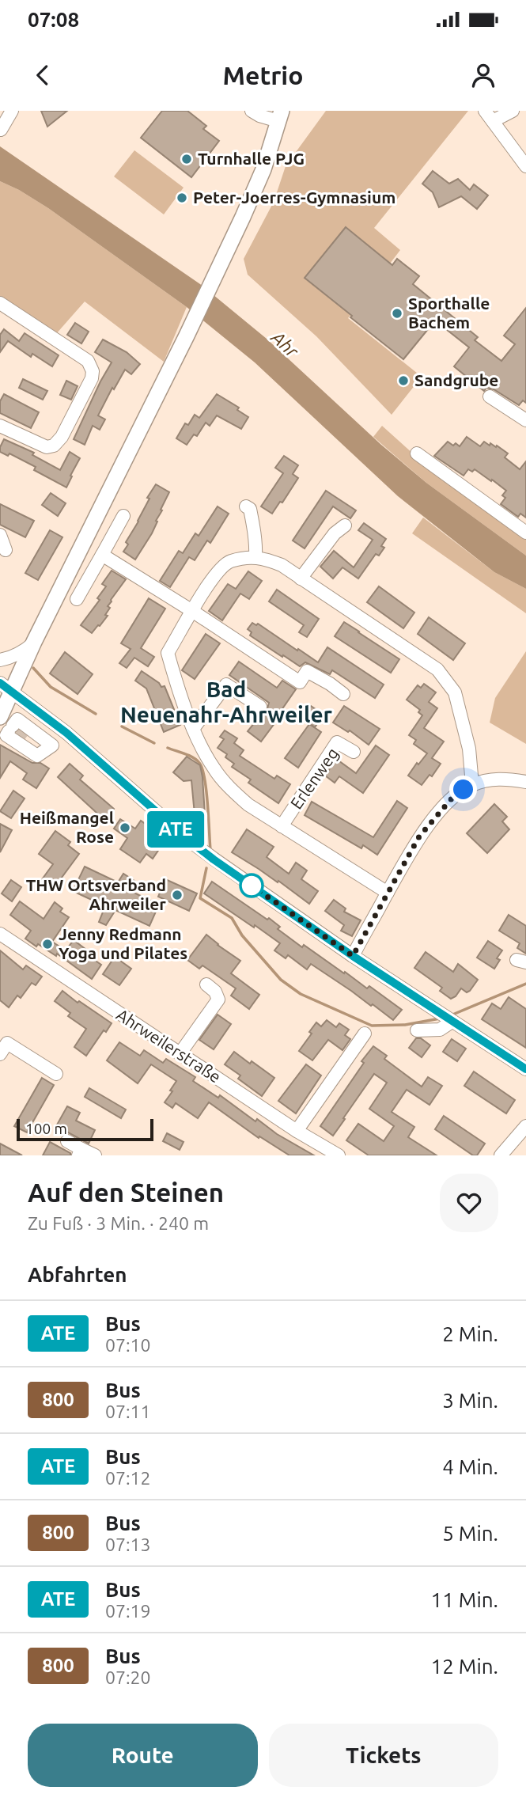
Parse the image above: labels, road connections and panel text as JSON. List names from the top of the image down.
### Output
{
  "streets": {
    "street": ["Erlenweg", "Ahrweilerstraße"]
  },
  "districts": ["Bad Neuenahr-Ahrweiler"],
  "water": ["Ahr"],
  "places": [
    "Turnhalle PJG",
    "Peter-Joerres-Gymnasium",
    "Sporthalle Bachem",
    "Sandgrube",
    "Heißmangel Rose",
    "THW Ortsverband Ahrweiler",
    "Jenny Redmann Yoga und Pilates"
  ],
  "lines": ["bus line ATE"],
  "scale_bar": "100 m",
  "page": {
    "status": "07:08",
    "header": "Metrio",
    "on_map": "ATE",
    "scale": "100 m",
    "heading": [
      ["Auf den Steinen", "Zu Fuß · 3 Min. · 240 m"],
      "Abfahrten"
    ],
    "list": [
      {
        "mark": "ATE",
        "name": "Bus",
        "note": "07:10",
        "value": "2 Min."
      },
      {
        "mark": "800",
        "name": "Bus",
        "note": "07:11",
        "value": "3 Min."
      },
      {
        "mark": "ATE",
        "name": "Bus",
        "note": "07:12",
        "value": "4 Min."
      },
      {
        "mark": "800",
        "name": "Bus",
        "note": "07:13",
        "value": "5 Min."
      },
      {
        "mark": "ATE",
        "name": "Bus",
        "note": "07:19",
        "value": "11 Min."
      },
      {
        "mark": "800",
        "name": "Bus",
        "note": "07:20",
        "value": "12 Min."
      }
    ],
    "buttons": ["Route", "Tickets"]
  }
}
